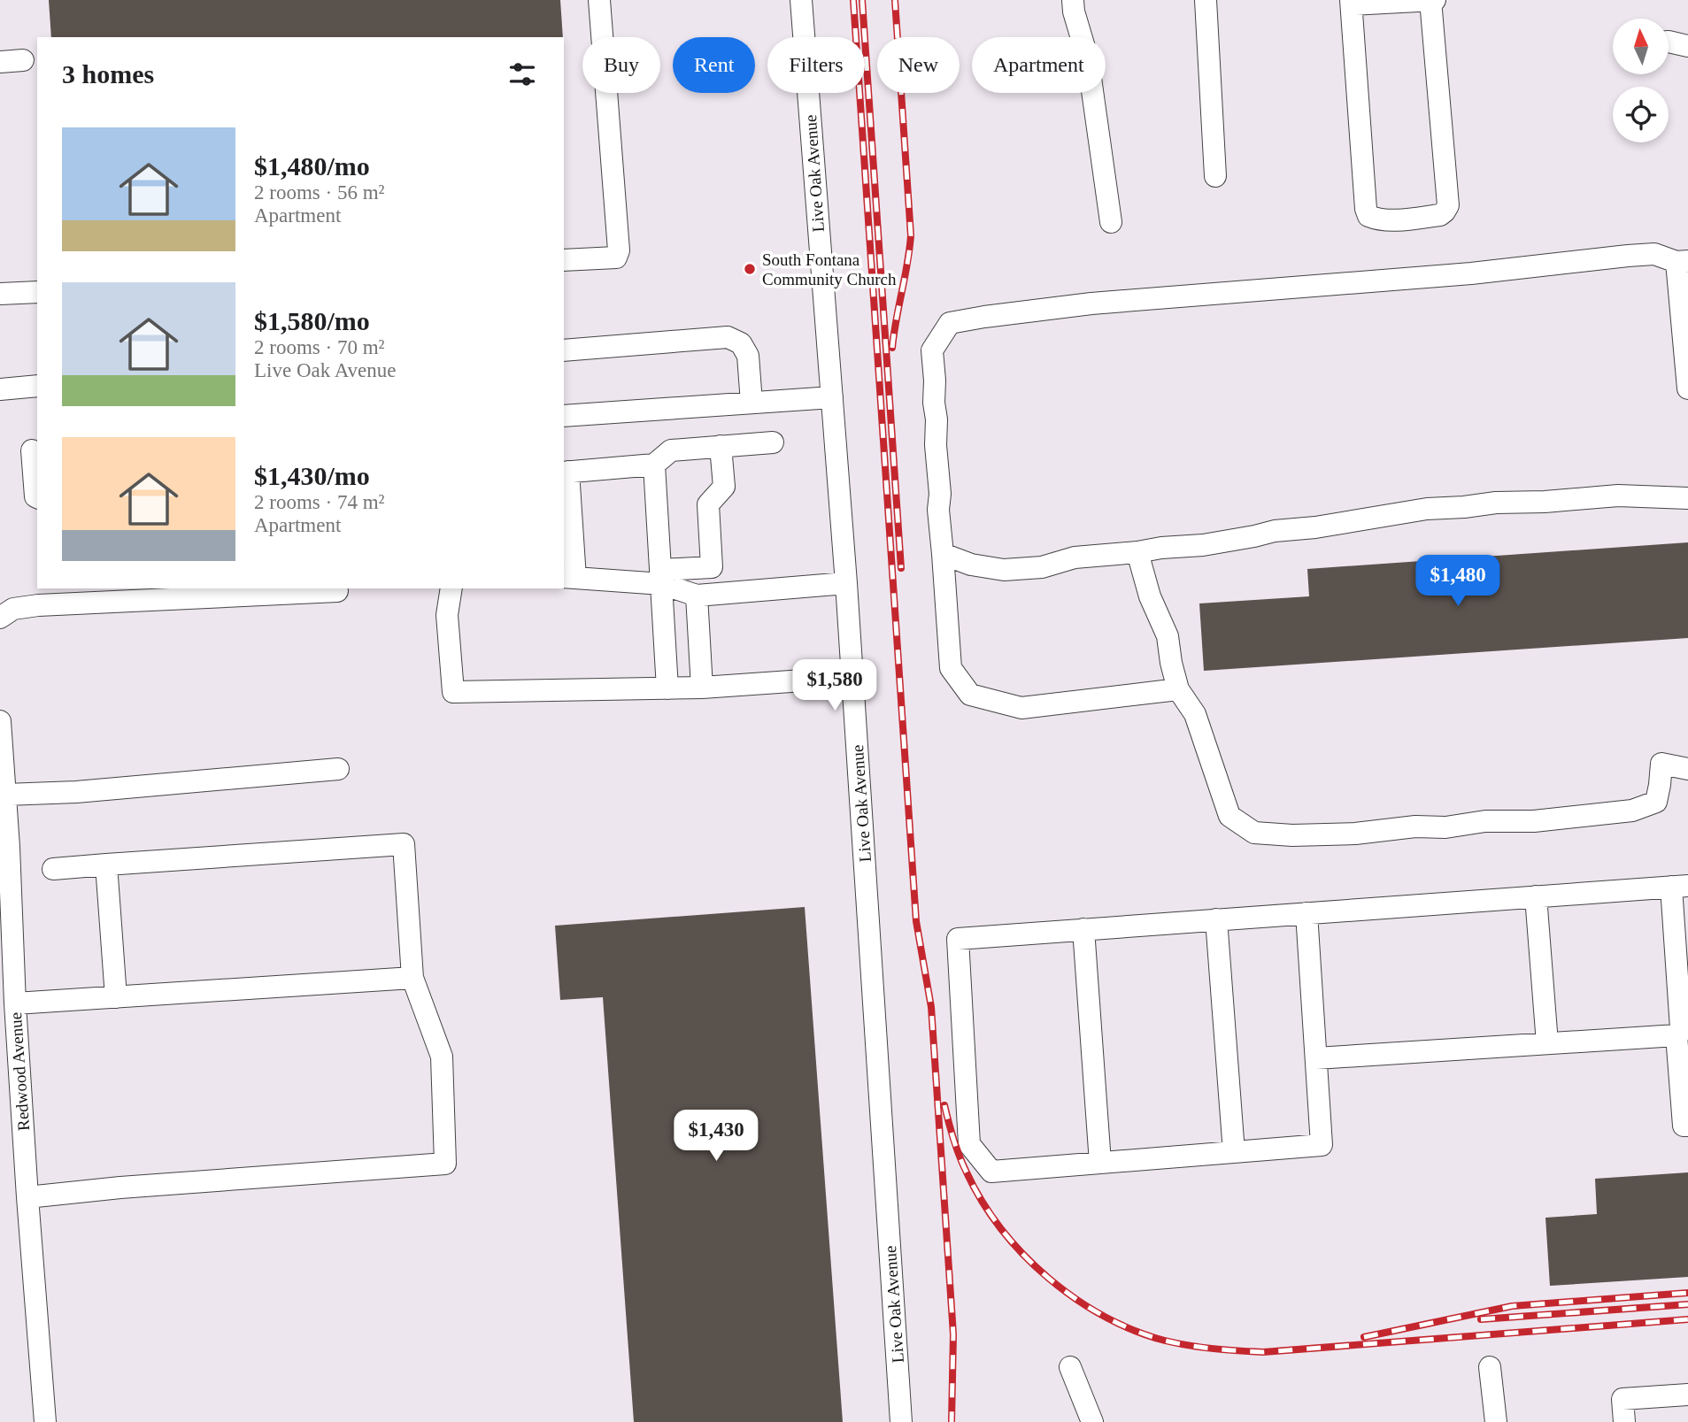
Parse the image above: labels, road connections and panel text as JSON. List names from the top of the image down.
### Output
{
  "streets": {
    "street": ["Live Oak Avenue", "Redwood Avenue"]
  },
  "places": ["South Fontana Community Church"],
  "north": "top",
  "page": {
    "chip": [
      "Buy",
      "Rent",
      "Filters",
      "New",
      "Apartment"
    ],
    "heading": "3 homes",
    "list": [
      {
        "name": "$1,480/mo",
        "note": "2 rooms · 56 m² · Apartment"
      },
      {
        "name": "$1,580/mo",
        "note": "2 rooms · 70 m² · Live Oak Avenue"
      },
      {
        "name": "$1,430/mo",
        "note": "2 rooms · 74 m² · Apartment"
      }
    ],
    "price": ["$1,480", "$1,580", "$1,430"]
  }
}
